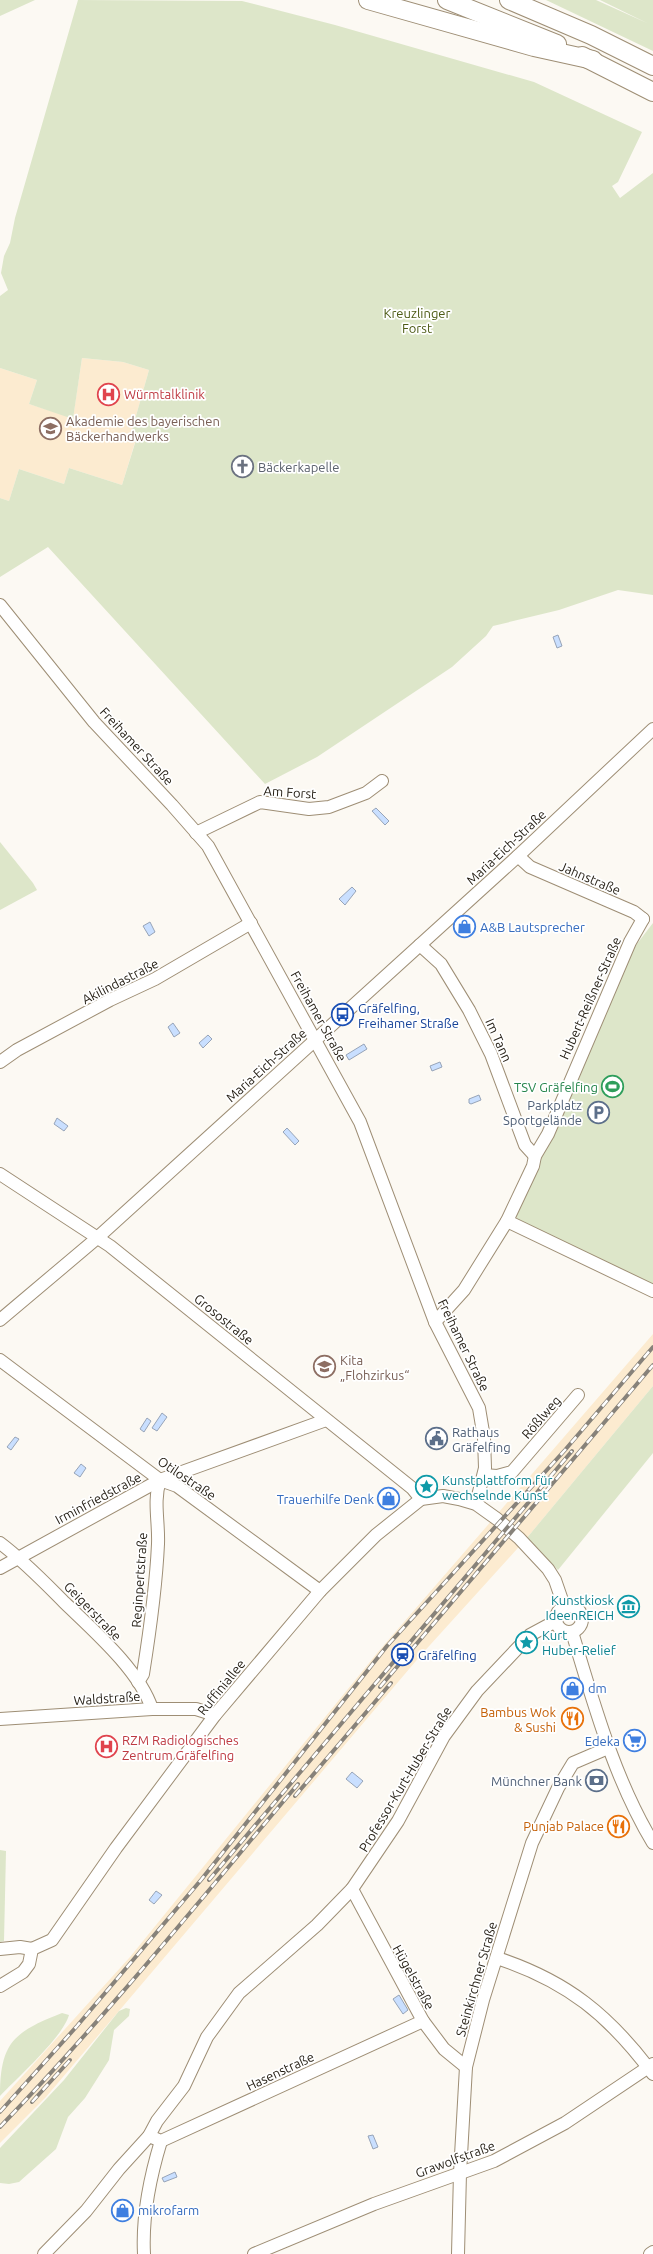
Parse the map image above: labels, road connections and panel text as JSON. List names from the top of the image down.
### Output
{
  "streets": {
    "street": [
      "Freihamer Straße",
      "Am Forst",
      "Maria-Eich-Straße",
      "Jahnstraße",
      "Akilindastraße",
      "Hubert-Reißner-Straße",
      "Im Tann",
      "Grosostraße",
      "Rößlweg",
      "Otilostraße",
      "Irminfriedstraße",
      "Reginpertstraße",
      "Geigerstraße",
      "Ruffiniallee",
      "Waldstraße",
      "Professor-Kurt-Huber-Straße",
      "Hügelstraße",
      "Steinkirchner Straße",
      "Hasenstraße",
      "Grawolfstraße"
    ]
  },
  "crossings": [
    ["Freihamer Straße", "Am Forst"],
    ["Freihamer Straße", "Maria-Eich-Straße"],
    ["Freihamer Straße", "Akilindastraße"],
    ["Freihamer Straße", "Hubert-Reißner-Straße"],
    ["Freihamer Straße", "Rößlweg"],
    ["Maria-Eich-Straße", "Jahnstraße"],
    ["Maria-Eich-Straße", "Im Tann"],
    ["Maria-Eich-Straße", "Grosostraße"],
    ["Jahnstraße", "Hubert-Reißner-Straße"],
    ["Hubert-Reißner-Straße", "Im Tann"],
    ["Grosostraße", "Irminfriedstraße"],
    ["Grosostraße", "Ruffiniallee"],
    ["Otilostraße", "Irminfriedstraße"],
    ["Otilostraße", "Reginpertstraße"],
    ["Otilostraße", "Ruffiniallee"],
    ["Irminfriedstraße", "Reginpertstraße"],
    ["Irminfriedstraße", "Geigerstraße"],
    ["Reginpertstraße", "Geigerstraße"],
    ["Geigerstraße", "Waldstraße"],
    ["Ruffiniallee", "Waldstraße"],
    ["Professor-Kurt-Huber-Straße", "Hügelstraße"],
    ["Hügelstraße", "Steinkirchner Straße"],
    ["Hügelstraße", "Hasenstraße"],
    ["Steinkirchner Straße", "Grawolfstraße"]
  ],
  "parks": ["Kreuzlinger Forst"],
  "places": {
    "hospital": ["Würmtalklinik", "RZM Radiologisches Zentrum Gräfelfing"],
    "school or university": ["Akademie des bayerischen Bäckerhandwerks", "Kita „Flohzirkus“"],
    "church": ["Bäckerkapelle"],
    "shop": [
      "A&B Lautsprecher",
      "Trauerhilfe Denk",
      "dm",
      "mikrofarm"
    ],
    "bus stop": ["Gräfelfing, Freihamer Straße"],
    "sports": ["TSV Gräfelfing"],
    "parking": ["Parkplatz Sportgelände"],
    "public building": ["Rathaus Gräfelfing"],
    "place": ["Kunstplattform für wechselnde Kunst", "Kurt Huber-Relief"],
    "museum": ["Kunstkiosk IdeenREICH"],
    "station": ["Gräfelfing"],
    "restaurant": ["Bambus Wok & Sushi", "Punjab Palace"],
    "supermarket": ["Edeka"],
    "bank": ["Münchner Bank"]
  }
}
